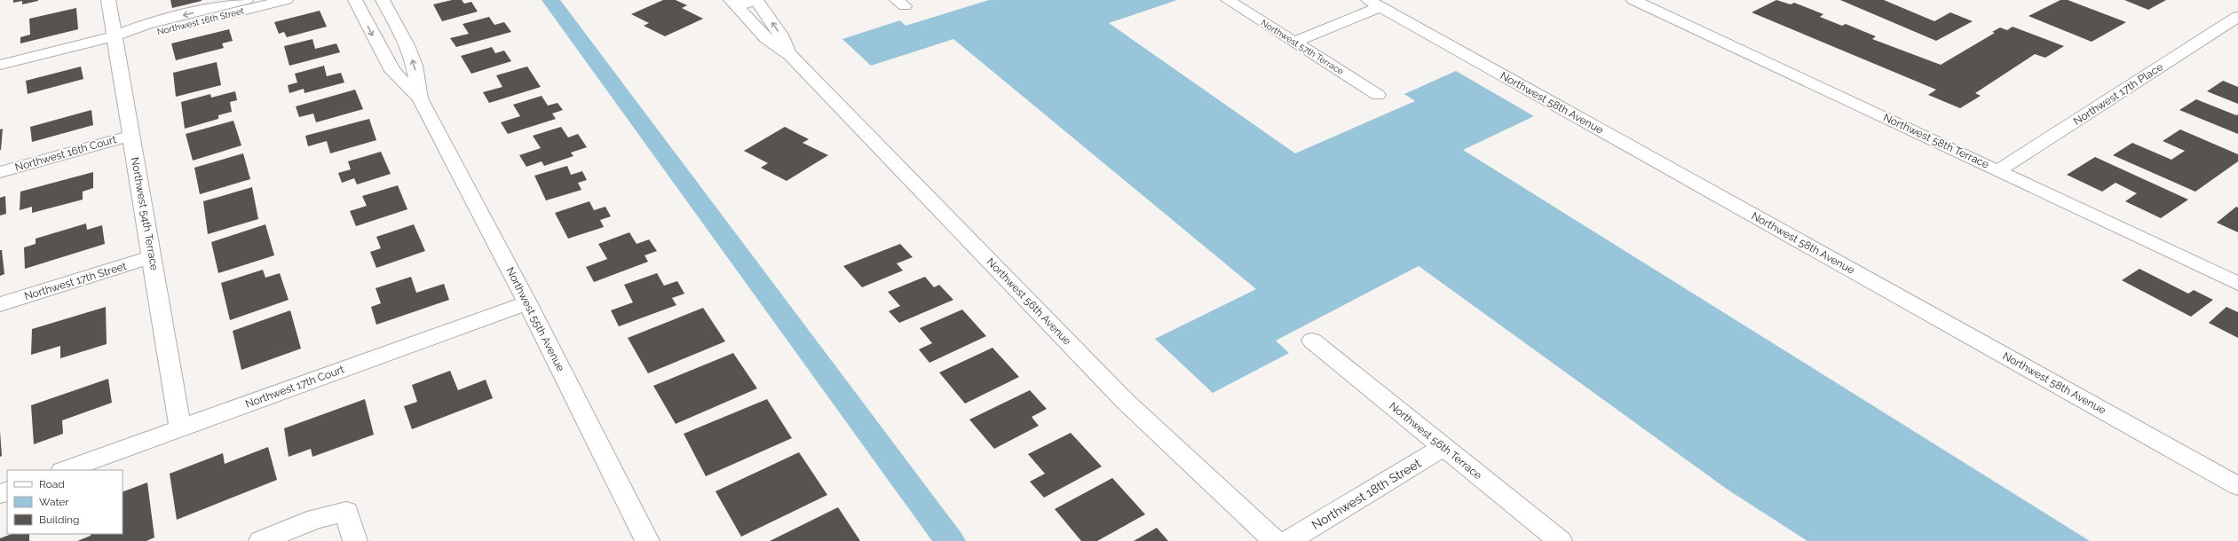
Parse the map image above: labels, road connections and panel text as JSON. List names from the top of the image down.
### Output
{
  "streets": {
    "street": [
      "Northwest 16th Street",
      "Northwest 57th Terrace",
      "Northwest 17th Place",
      "Northwest 58th Avenue",
      "Northwest 58th Terrace",
      "Northwest 16th Court",
      "Northwest 54th Terrace",
      "Northwest 17th Street",
      "Northwest 56th Avenue",
      "Northwest 55th Avenue",
      "Northwest 17th Court",
      "Northwest 56th Terrace",
      "Northwest 18th Street"
    ]
  },
  "crossings": [
    ["Northwest 16th Street", "Northwest 54th Terrace"],
    ["Northwest 17th Place", "Northwest 58th Terrace"],
    ["Northwest 16th Court", "Northwest 54th Terrace"],
    ["Northwest 54th Terrace", "Northwest 17th Street"],
    ["Northwest 54th Terrace", "Northwest 17th Court"],
    ["Northwest 55th Avenue", "Northwest 17th Court"],
    ["Northwest 56th Terrace", "Northwest 18th Street"]
  ],
  "legend": ["Road", "Water", "Building"]
}
